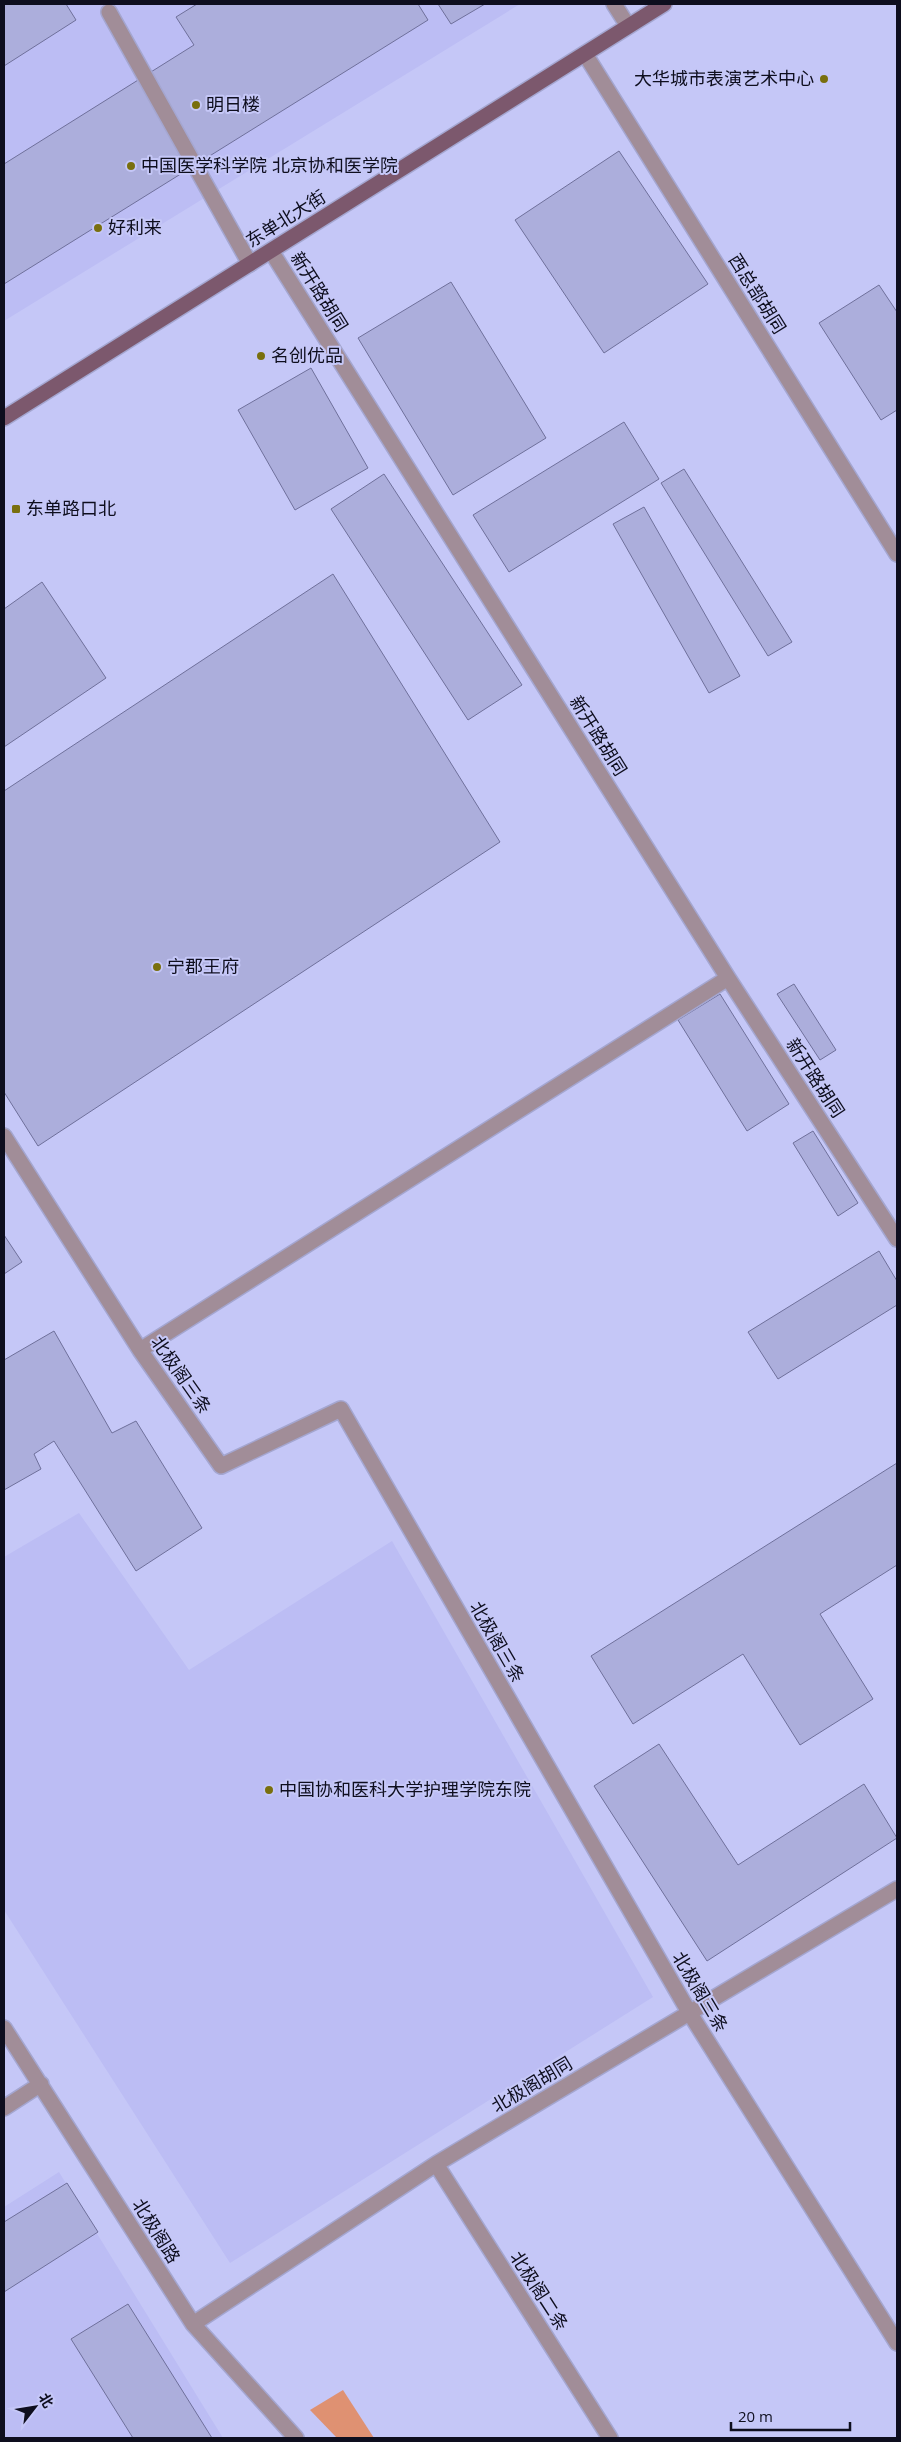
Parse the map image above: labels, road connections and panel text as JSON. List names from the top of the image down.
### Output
{
  "streets": {
    "main road": ["东单北大街"],
    "street": [
      "新开路胡同",
      "西总部胡同",
      "北极阁三条",
      "北极阁胡同",
      "北极阁路",
      "北极阁二条"
    ]
  },
  "crossings": [
    ["东单北大街", "新开路胡同"],
    ["东单北大街", "西总部胡同"],
    ["北极阁三条", "北极阁胡同"],
    ["北极阁胡同", "北极阁路"],
    ["北极阁胡同", "北极阁二条"]
  ],
  "places": {
    "other": [
      "大华城市表演艺术中心",
      "明日楼",
      "中国医学科学院 北京协和医学院",
      "好利来",
      "名创优品",
      "宁郡王府",
      "中国协和医科大学护理学院东院"
    ],
    "transit": ["东单路口北"]
  },
  "scale_bar": "20 m",
  "north": "top right"
}
